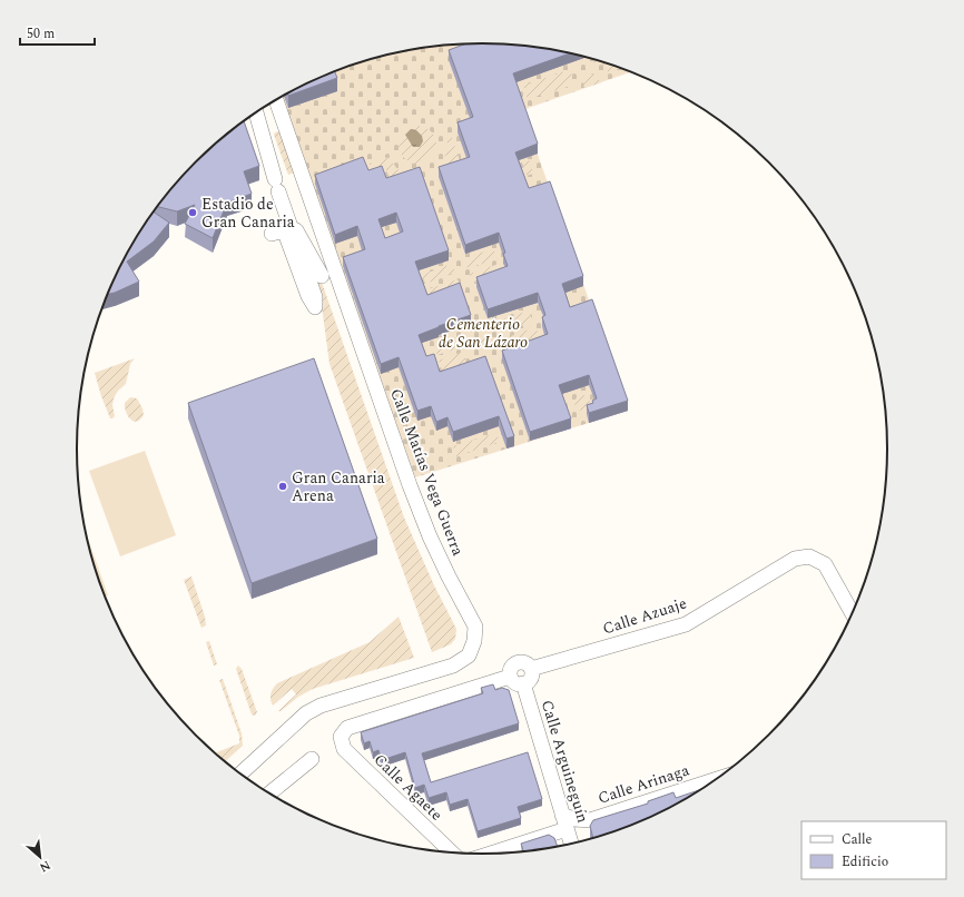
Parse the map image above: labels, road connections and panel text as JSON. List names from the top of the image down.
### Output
{
  "streets": {
    "street": [
      "Calle Matías Vega Guerra",
      "Calle Azuaje",
      "Calle Arguineguín",
      "Calle Arinaga",
      "Calle Agaete"
    ]
  },
  "crossings": [
    ["Calle Azuaje", "Calle Arguineguín"],
    ["Calle Azuaje", "Calle Agaete"],
    ["Calle Arguineguín", "Calle Arinaga"],
    ["Calle Arguineguín", "Calle Agaete"]
  ],
  "parks": ["Cementerio de San Lázaro"],
  "places": ["Estadio de Gran Canaria", "Gran Canaria Arena"],
  "legend": ["Calle", "Edificio"],
  "scale_bar": "50 m",
  "north": "bottom right"
}
